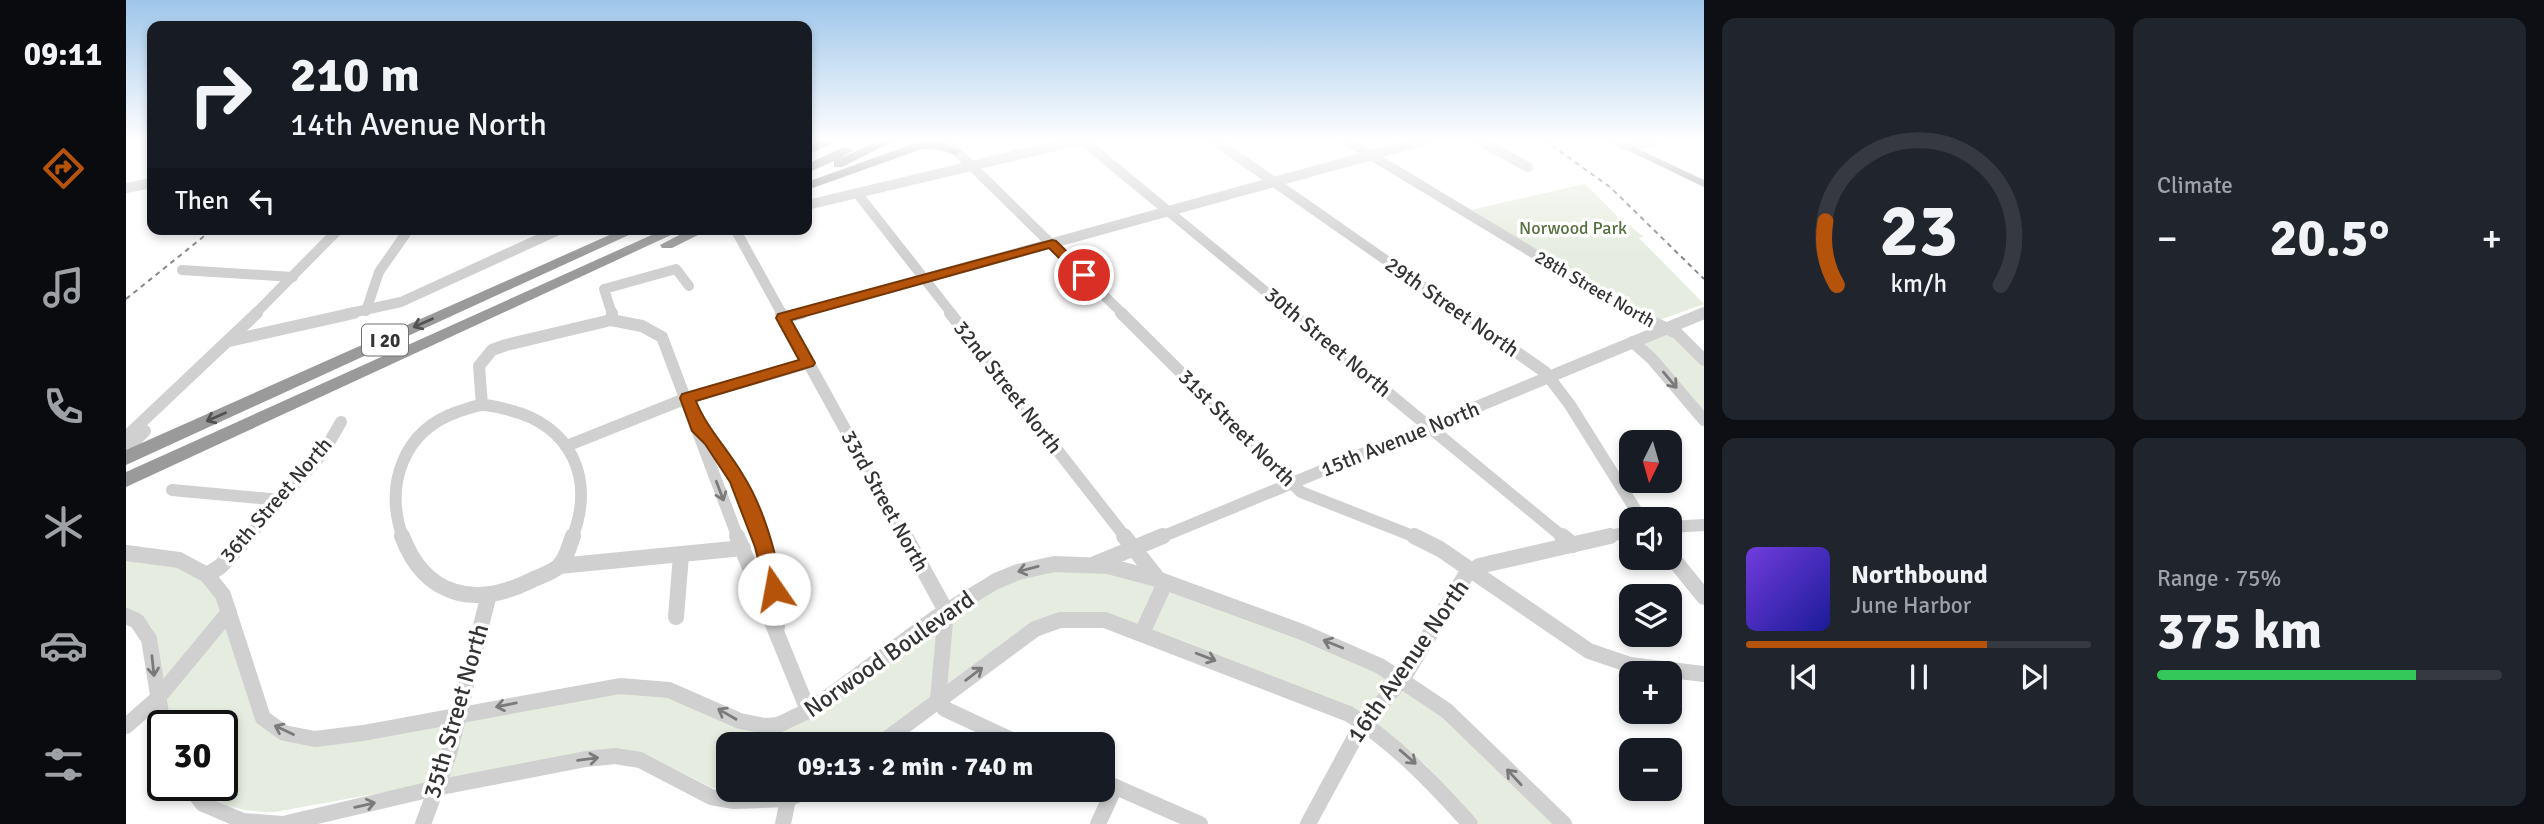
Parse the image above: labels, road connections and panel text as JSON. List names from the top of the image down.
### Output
{
  "streets": {
    "highway": ["I 20"],
    "street": [
      "28th Street North",
      "29th Street North",
      "30th Street North",
      "32nd Street North",
      "31st Street North",
      "15th Avenue North",
      "36th Street North",
      "33rd Street North",
      "Norwood Boulevard",
      "16th Avenue North",
      "35th Street North"
    ]
  },
  "crossings": [
    ["28th Street North", "15th Avenue North"],
    ["29th Street North", "15th Avenue North"],
    ["30th Street North", "15th Avenue North"],
    ["30th Street North", "16th Avenue North"],
    ["32nd Street North", "15th Avenue North"],
    ["32nd Street North", "Norwood Boulevard"],
    ["31st Street North", "15th Avenue North"],
    ["31st Street North", "16th Avenue North"],
    ["15th Avenue North", "Norwood Boulevard"],
    ["36th Street North", "Norwood Boulevard"],
    ["33rd Street North", "Norwood Boulevard"],
    ["Norwood Boulevard", "16th Avenue North"],
    ["Norwood Boulevard", "35th Street North"]
  ],
  "parks": ["Norwood Park"],
  "north": "bottom",
  "page": {
    "tabs": "09:11",
    "tile": [
      "Climate",
      ["Range · 75%", "375 km"]
    ],
    "turn": ["210 m", "14th Avenue North"],
    "then": "Then",
    "heat": ["−", "20.5°", "+"],
    "map_buttons": ["+", "−"],
    "song": ["Northbound", "June Harbor"],
    "limit": "30",
    "trip": "09:13 · 2 min · 740 m",
    "gauge": ["23", "km/h"]
  }
}
